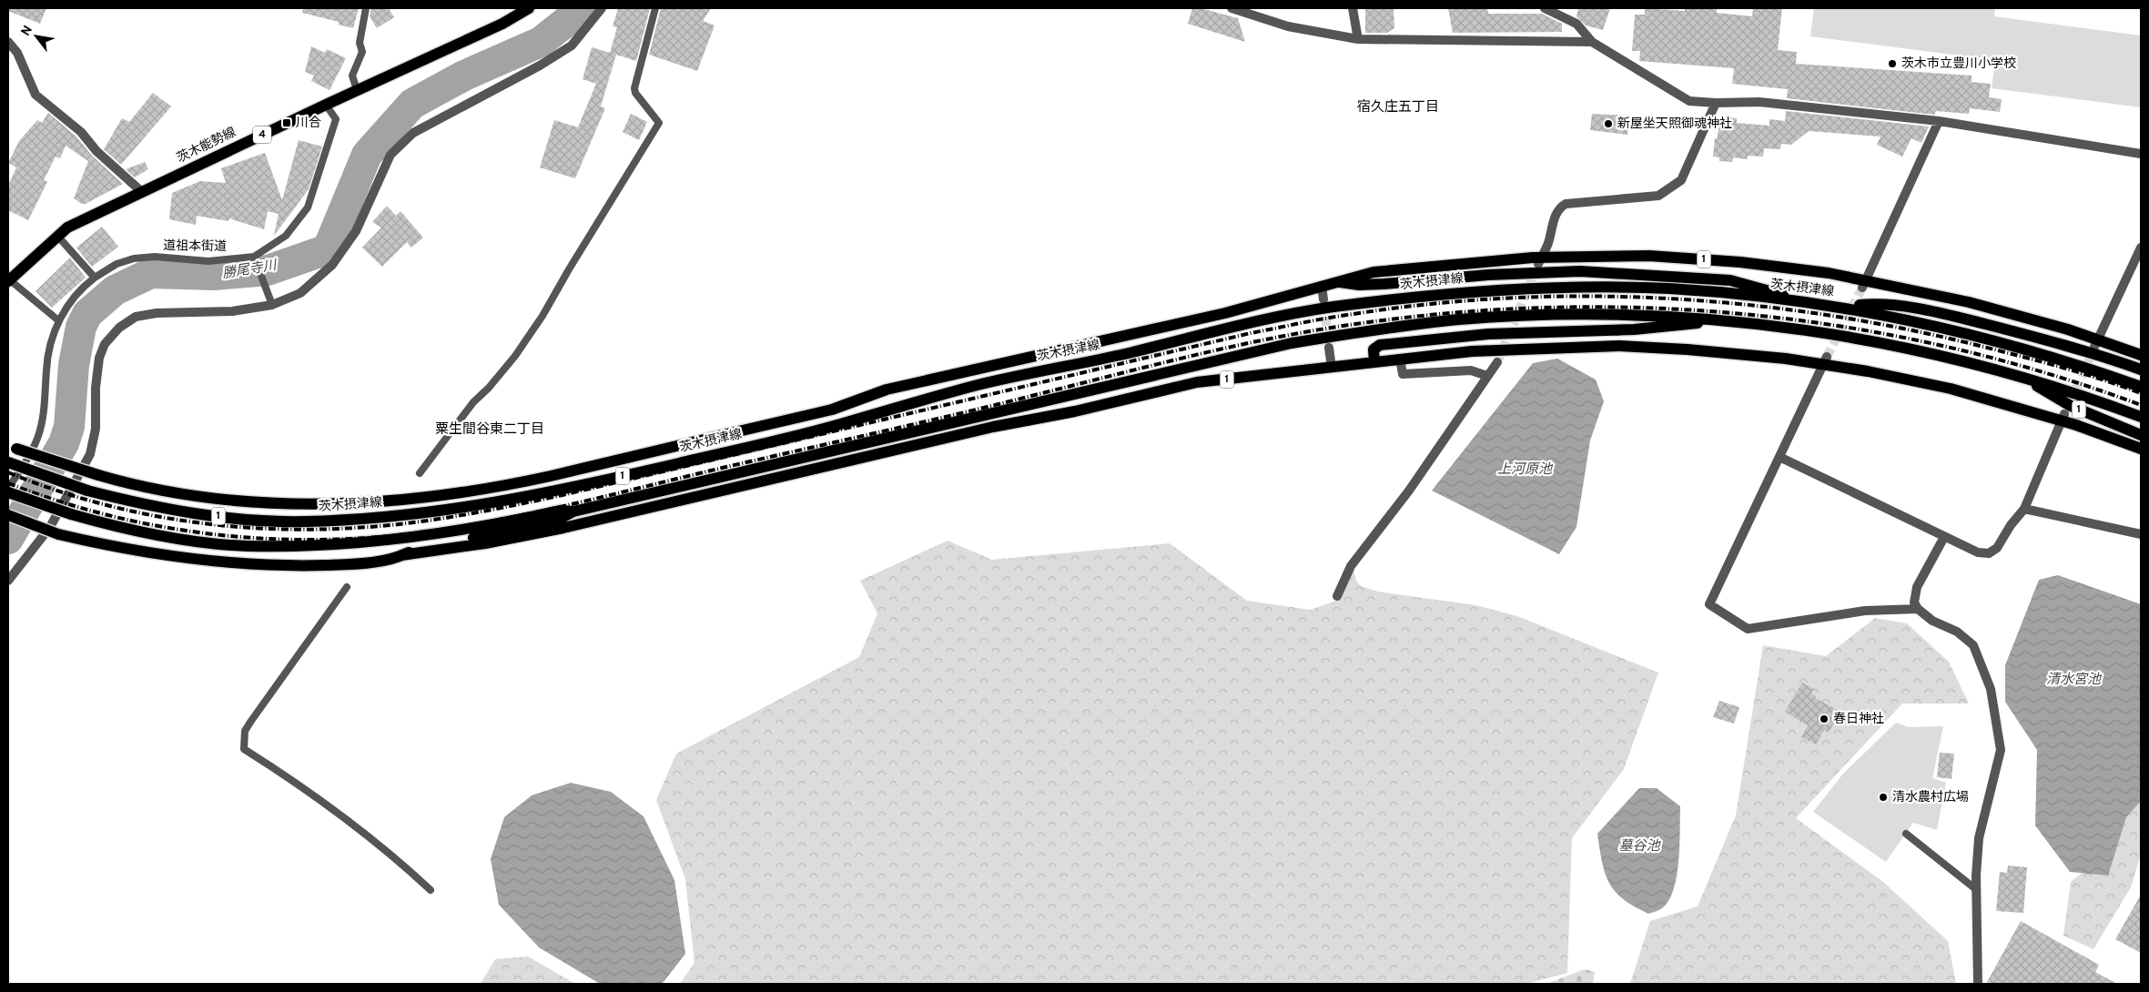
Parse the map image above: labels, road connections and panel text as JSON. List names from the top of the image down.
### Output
{
  "streets": {
    "main road": [
      "4",
      "茨木能勢線",
      "1",
      "茨木摂津線"
    ],
    "lane": ["道祖本街道"]
  },
  "crossings": [
    ["茨木能勢線", "道祖本街道"],
    ["1", "茨木摂津線"]
  ],
  "districts": ["宿久庄五丁目", "粟生間谷東二丁目"],
  "water": [
    "勝尾寺川",
    "上河原池",
    "清水宮池",
    "墓谷池"
  ],
  "places": {
    "other": [
      "茨木市立豊川小学校",
      "新屋坐天照御魂神社",
      "春日神社",
      "清水農村広場"
    ],
    "transit": ["川合"]
  },
  "north": "top left"
}
